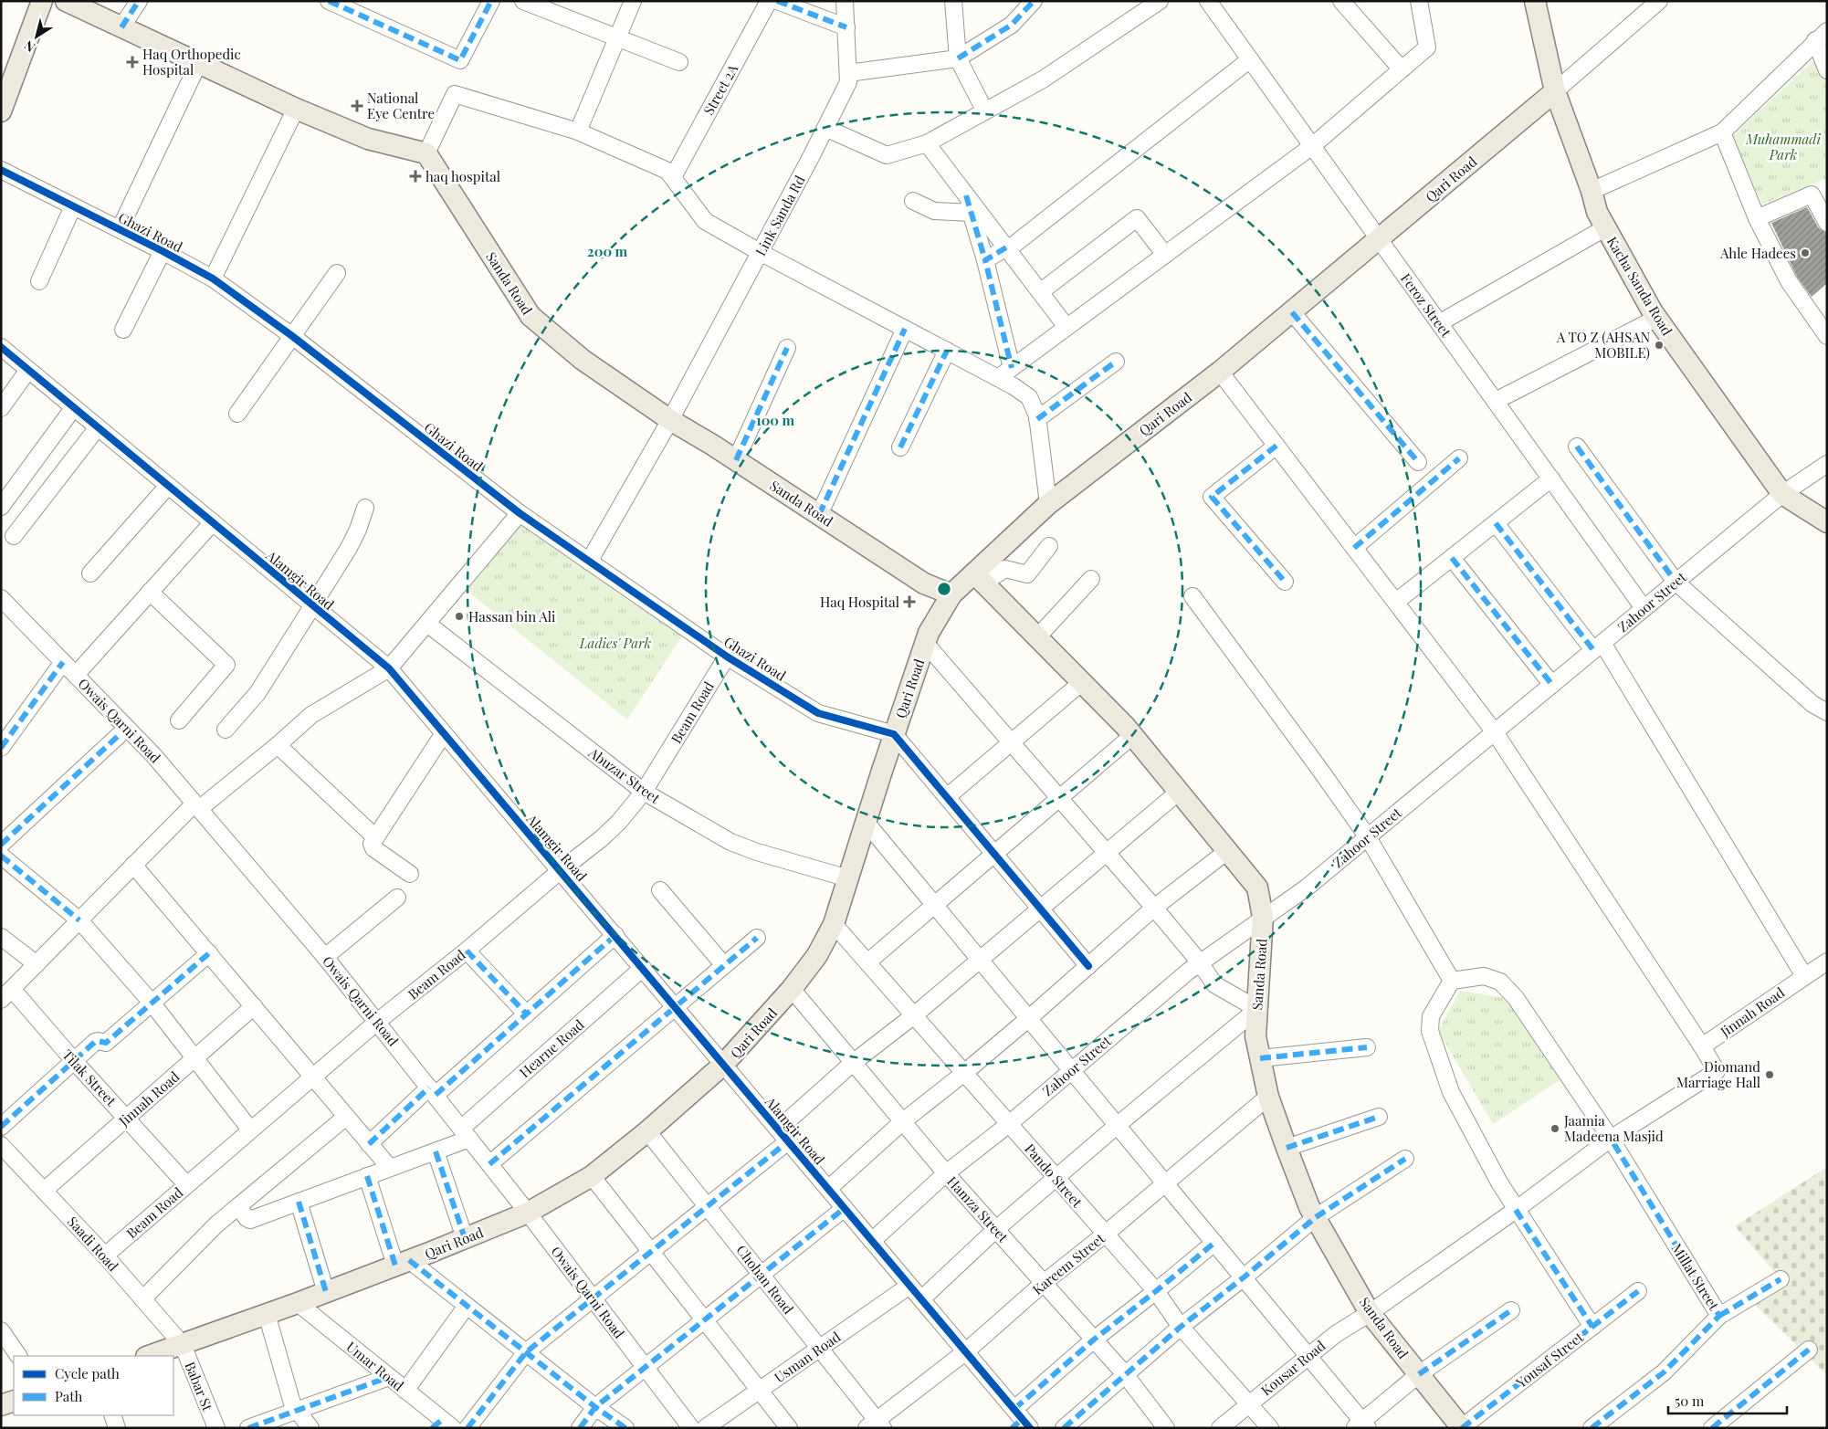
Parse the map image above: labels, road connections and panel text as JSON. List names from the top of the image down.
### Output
{
  "streets": {
    "main road": ["Qari Road", "Sanda Road", "Kacha Sanda Road"],
    "street": [
      "Street 2A",
      "Link Sanda Rd",
      "Ghazi Road",
      "Feroz Street",
      "Alamgir Road",
      "Zahoor Street",
      "Beam Road",
      "Owais Qarni Road",
      "Abuzar Street",
      "Jinnah Road",
      "Hearne Road",
      "Tilak Street",
      "Pando Street",
      "Hamza Street",
      "Saadi Road",
      "Kareem Street",
      "Millat Street",
      "Chohan Road",
      "Usman Road",
      "Yousaf Street",
      "Umar Road",
      "Kousar Road",
      "Babar St"
    ]
  },
  "crossings": [
    ["Qari Road", "Ghazi Road"],
    ["Qari Road", "Sanda Road"],
    ["Qari Road", "Kacha Sanda Road"],
    ["Qari Road", "Feroz Street"],
    ["Qari Road", "Alamgir Road"],
    ["Qari Road", "Owais Qarni Road"],
    ["Qari Road", "Abuzar Street"],
    ["Qari Road", "Pando Street"],
    ["Qari Road", "Hamza Street"],
    ["Qari Road", "Saadi Road"],
    ["Qari Road", "Chohan Road"],
    ["Qari Road", "Umar Road"],
    ["Qari Road", "Babar St"],
    ["Link Sanda Rd", "Ghazi Road"],
    ["Link Sanda Rd", "Sanda Road"],
    ["Ghazi Road", "Beam Road"],
    ["Sanda Road", "Zahoor Street"],
    ["Sanda Road", "Kareem Street"],
    ["Sanda Road", "Yousaf Street"],
    ["Sanda Road", "Kousar Road"],
    ["Kacha Sanda Road", "Zahoor Street"],
    ["Feroz Street", "Zahoor Street"],
    ["Alamgir Road", "Zahoor Street"],
    ["Alamgir Road", "Beam Road"],
    ["Alamgir Road", "Hearne Road"],
    ["Alamgir Road", "Kareem Street"],
    ["Alamgir Road", "Usman Road"],
    ["Zahoor Street", "Pando Street"],
    ["Zahoor Street", "Hamza Street"],
    ["Beam Road", "Owais Qarni Road"],
    ["Beam Road", "Abuzar Street"],
    ["Beam Road", "Tilak Street"],
    ["Beam Road", "Saadi Road"],
    ["Owais Qarni Road", "Hearne Road"],
    ["Jinnah Road", "Tilak Street"],
    ["Jinnah Road", "Saadi Road"],
    ["Jinnah Road", "Kousar Road"],
    ["Pando Street", "Kareem Street"],
    ["Pando Street", "Kousar Road"],
    ["Hamza Street", "Kareem Street"],
    ["Saadi Road", "Babar St"],
    ["Kareem Street", "Chohan Road"],
    ["Millat Street", "Kousar Road"],
    ["Chohan Road", "Usman Road"]
  ],
  "parks": ["Muhammadi Park", "Ladies' Park"],
  "places": {
    "health": [
      "Haq Orthopedic Hospital",
      "National Eye Centre",
      "haq hospital",
      "Haq Hospital"
    ],
    "other": [
      "Ahle Hadees",
      "A TO Z (AHSAN MOBILE)",
      "Hassan bin Ali",
      "Diomand Marriage Hall",
      "Jaamia Madeena Masjid"
    ]
  },
  "legend": ["Cycle path", "Path"],
  "scale_bar": "50 m",
  "north": "bottom left",
  "rings": ["200 m", "100 m"]
}
